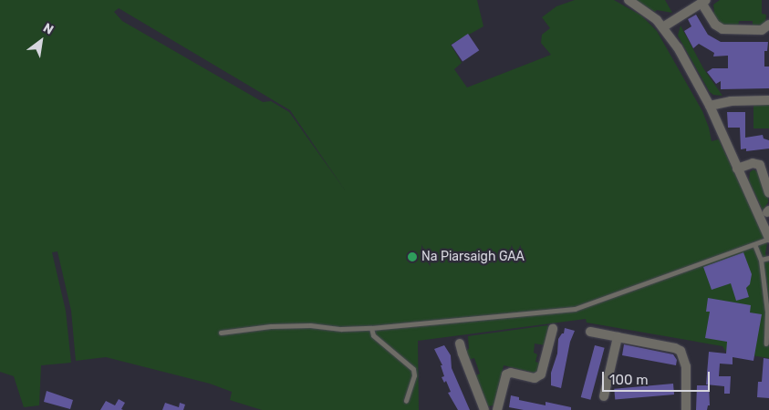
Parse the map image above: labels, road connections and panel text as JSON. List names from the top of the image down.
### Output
{
  "places": ["Na Piarsaigh GAA"],
  "scale_bar": "100 m",
  "north": "top right"
}
